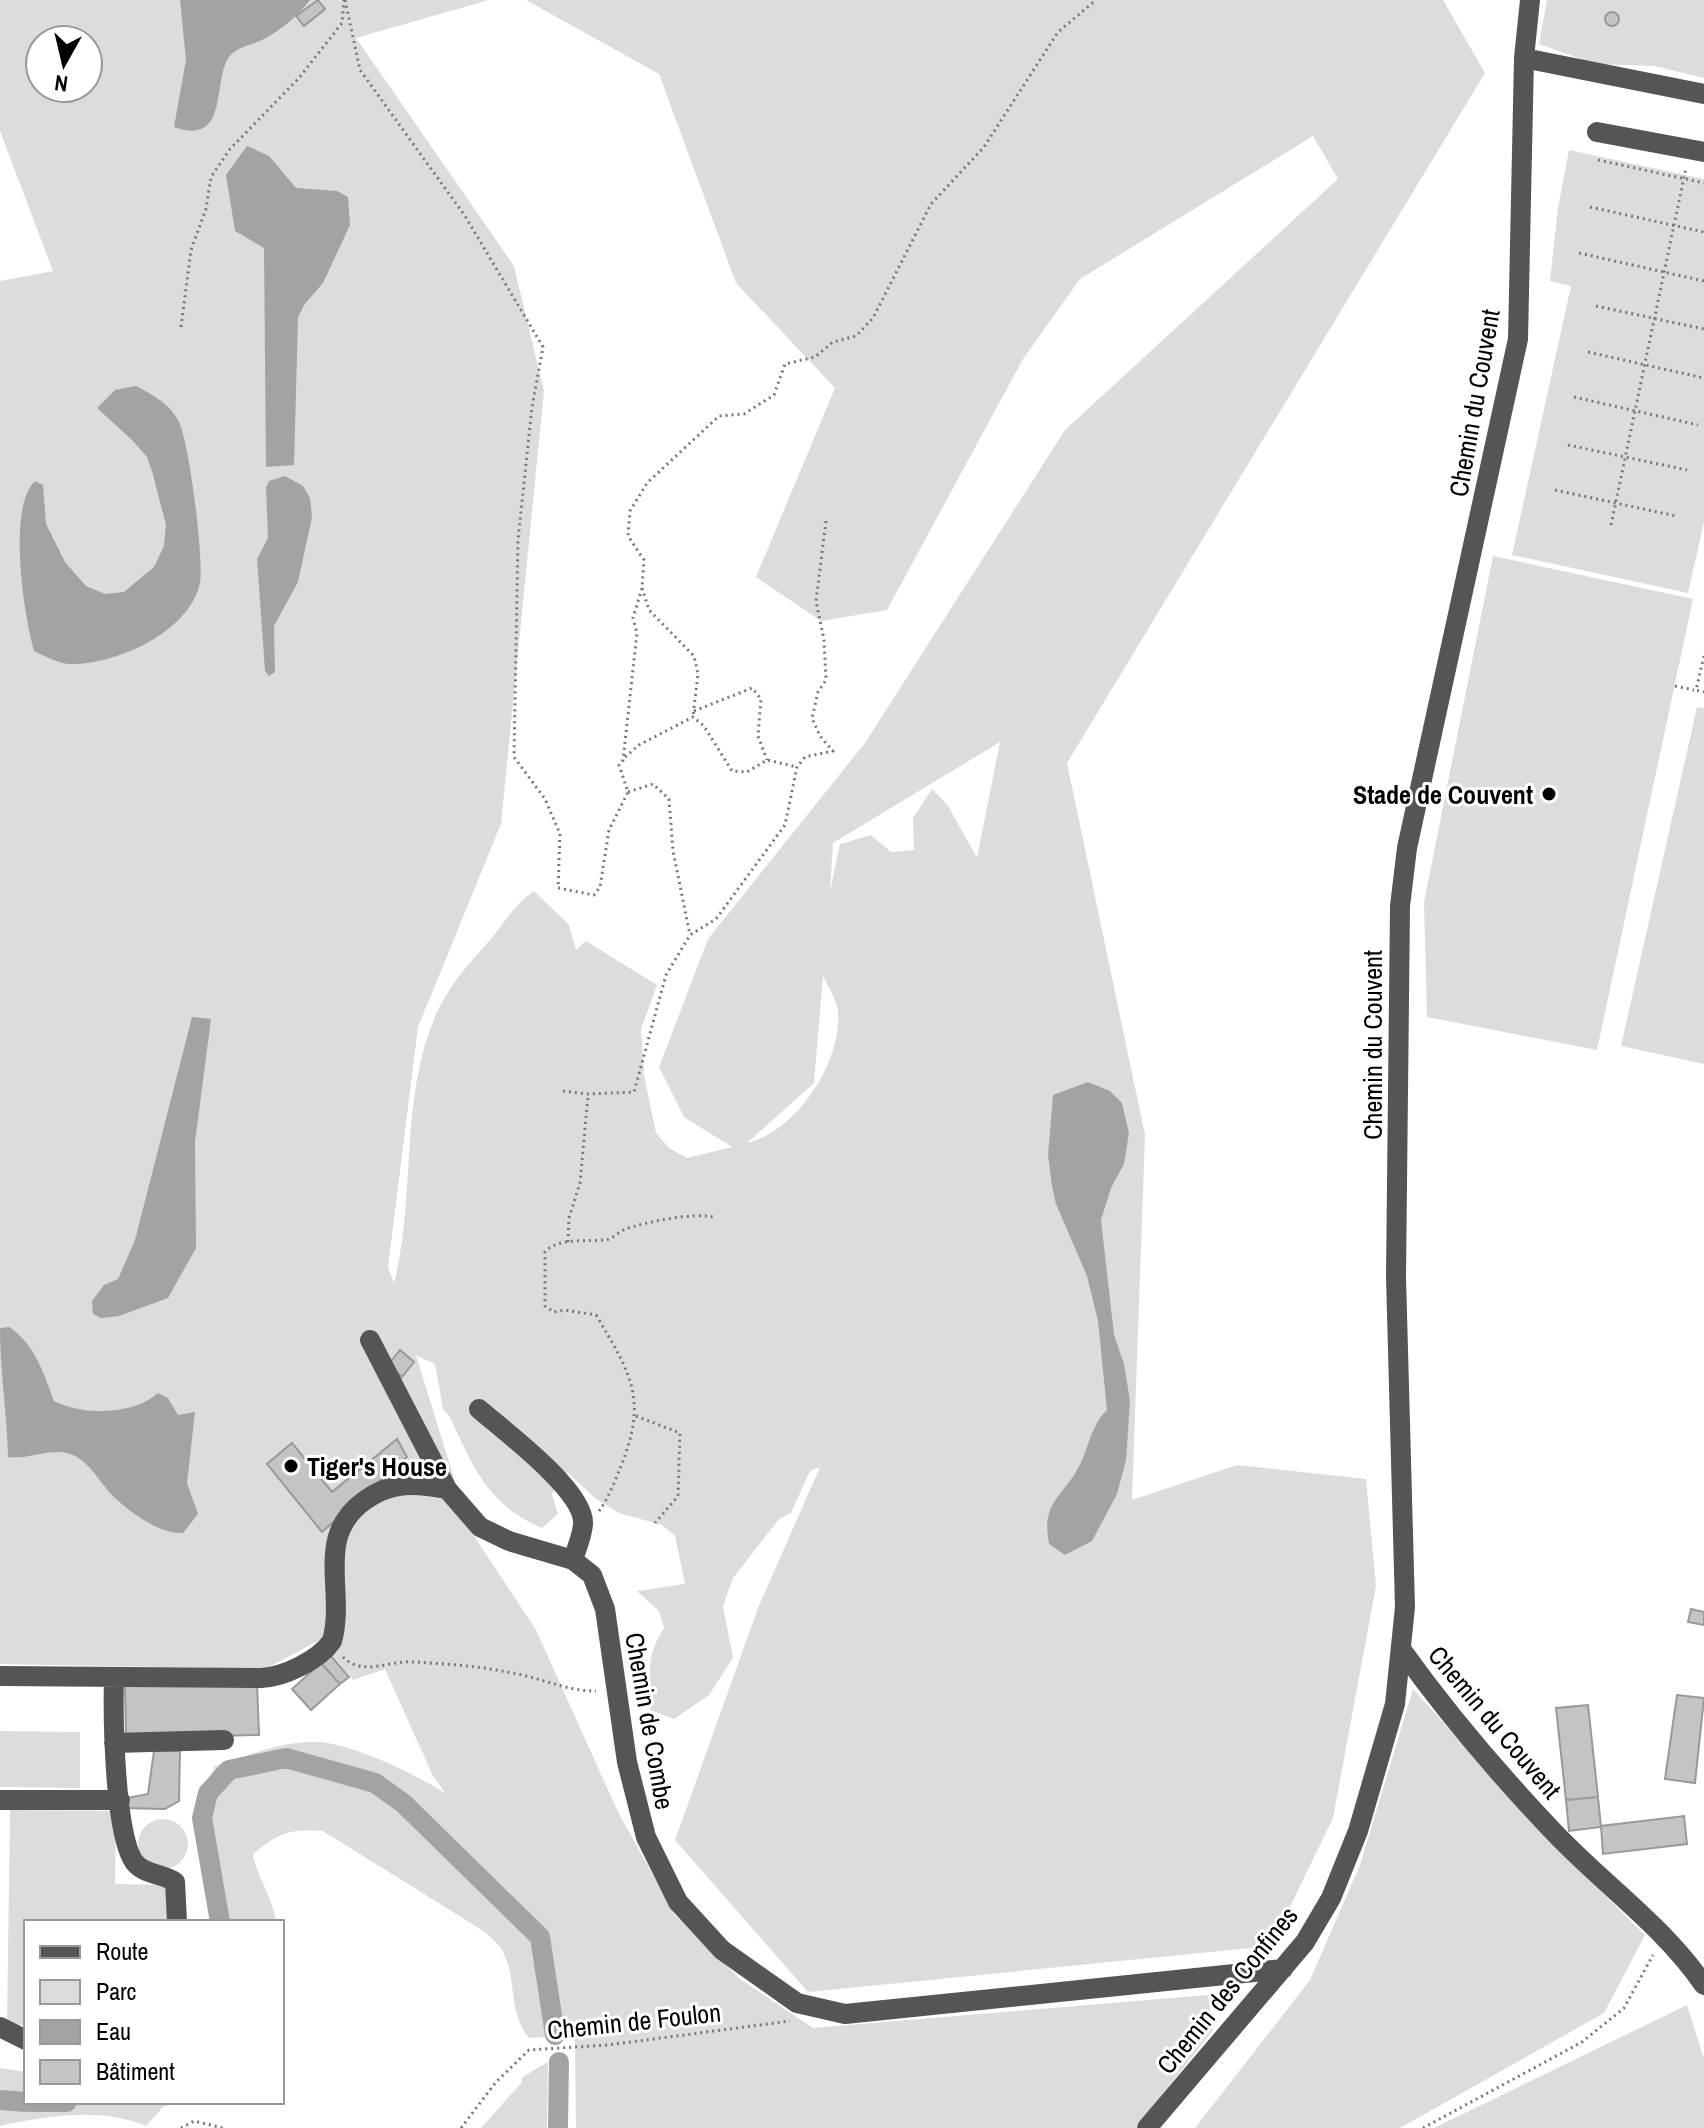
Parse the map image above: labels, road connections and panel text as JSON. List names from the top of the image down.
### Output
{
  "streets": {
    "street": ["Chemin du Couvent", "Chemin de Combe", "Chemin des Confines"],
    "path": ["Chemin de Foulon"]
  },
  "crossings": [
    ["Chemin du Couvent", "Chemin des Confines"],
    ["Chemin de Combe", "Chemin des Confines"]
  ],
  "places": ["Stade de Couvent", "Tiger's House"],
  "legend": [
    "Route",
    "Parc",
    "Eau",
    "Bâtiment"
  ],
  "north": "bottom"
}
